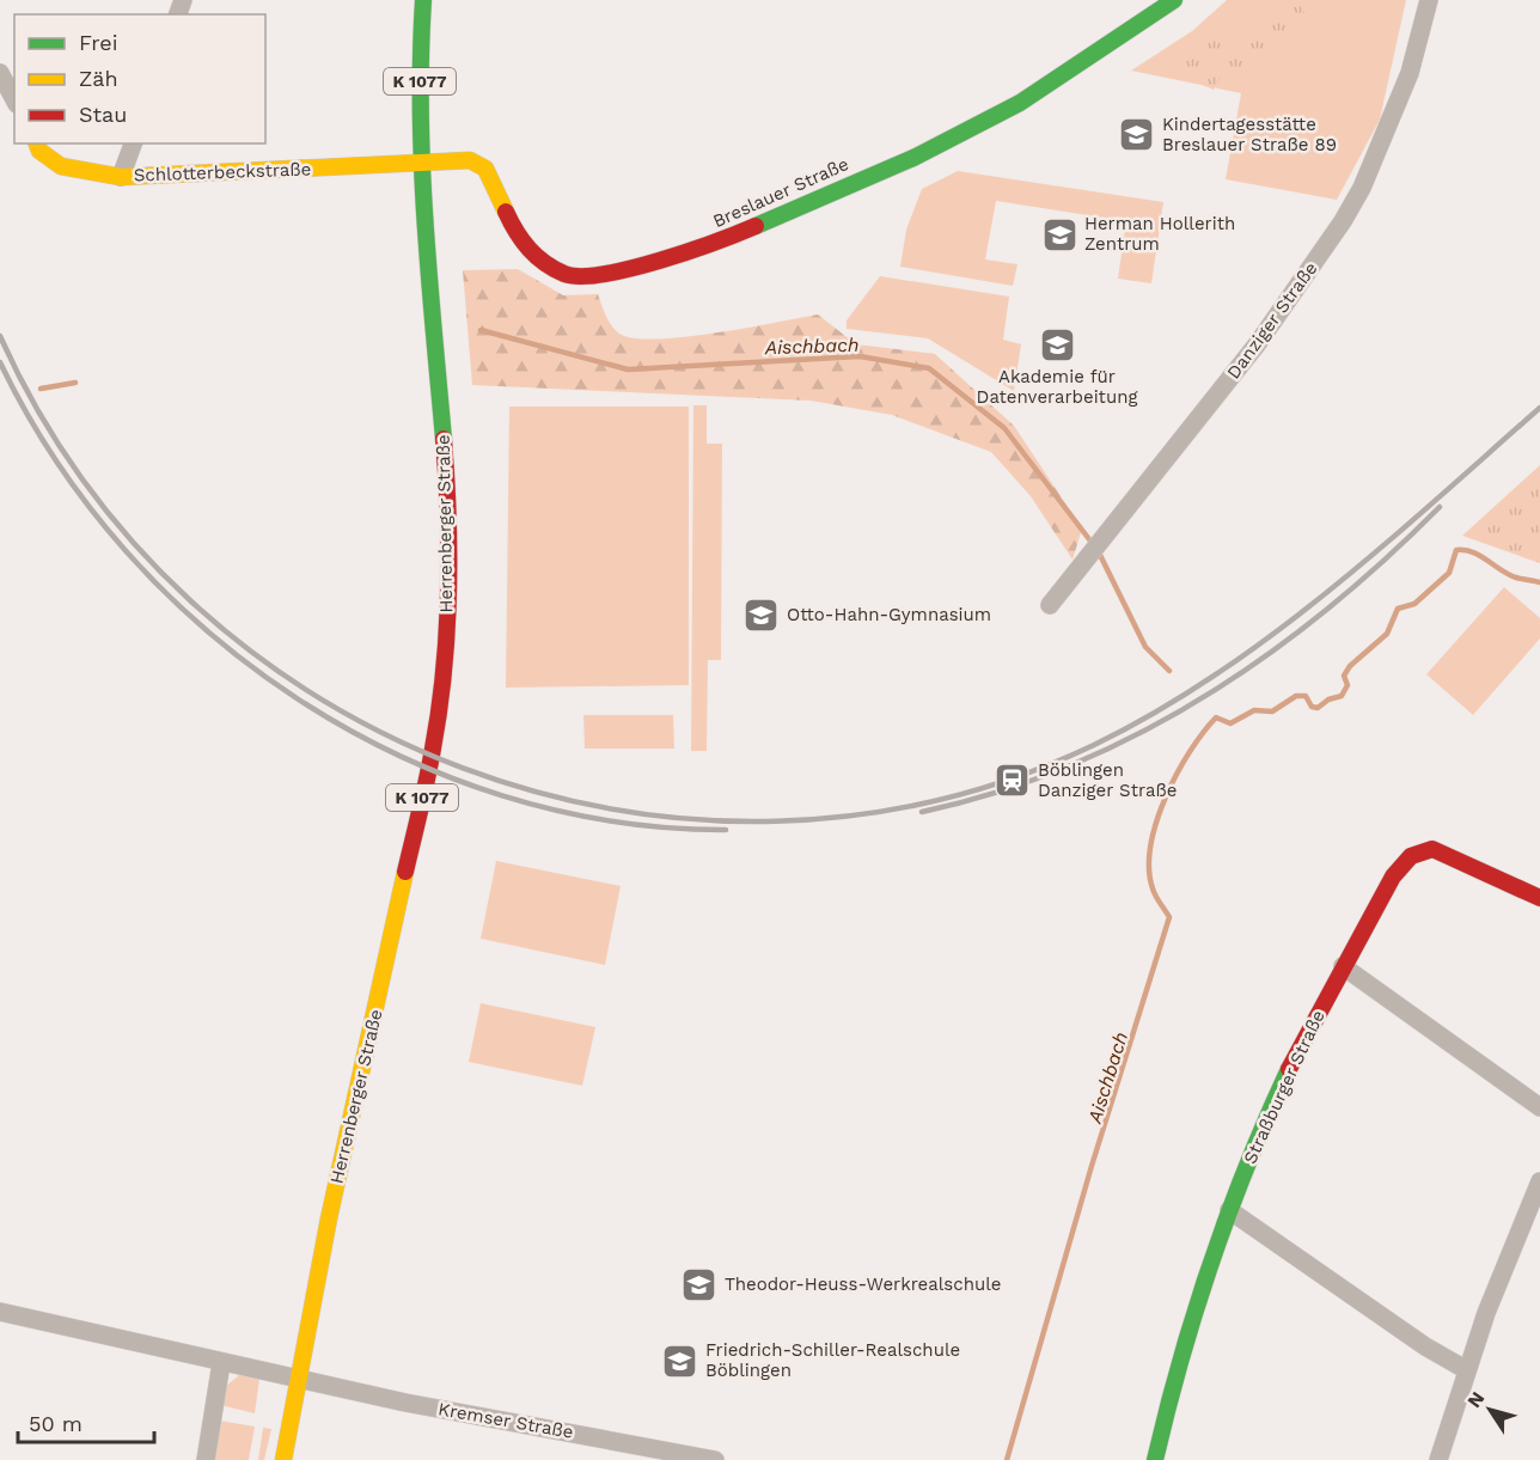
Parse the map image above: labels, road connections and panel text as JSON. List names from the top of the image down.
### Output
{
  "streets": {
    "street": [
      "K 1077",
      "Schlotterbeckstraße",
      "Breslauer Straße",
      "Danziger Straße",
      "Herrenberger Straße",
      "Straßburger Straße",
      "Kremser Straße"
    ]
  },
  "crossings": [
    ["Schlotterbeckstraße", "Breslauer Straße"],
    ["Schlotterbeckstraße", "Herrenberger Straße"],
    ["Breslauer Straße", "Herrenberger Straße"],
    ["Herrenberger Straße", "Kremser Straße"]
  ],
  "water": ["Aischbach"],
  "places": {
    "school or university": [
      "Kindertagesstätte Breslauer Straße 89",
      "Herman Hollerith Zentrum",
      "Akademie für Datenverarbeitung",
      "Otto-Hahn-Gymnasium",
      "Theodor-Heuss-Werkrealschule",
      "Friedrich-Schiller-Realschule Böblingen"
    ],
    "station": ["Böblingen Danziger Straße"]
  },
  "legend": ["Frei", "Zäh", "Stau"],
  "scale_bar": "50 m",
  "north": "top left"
}
